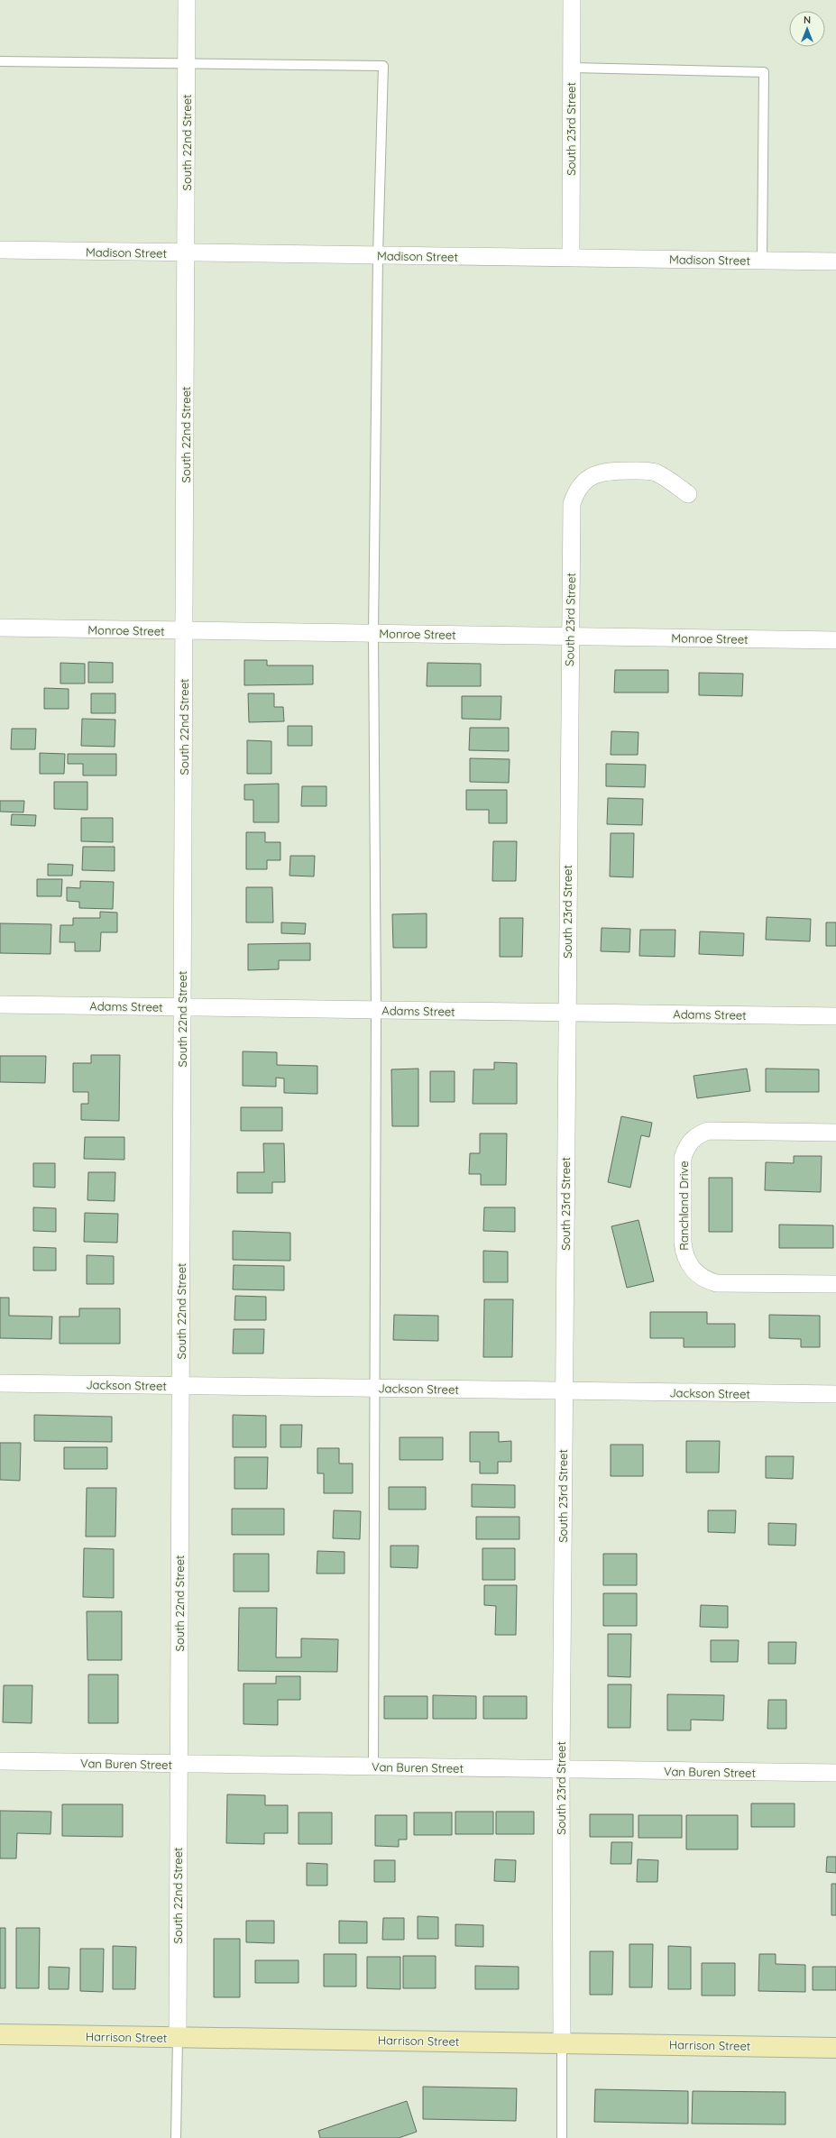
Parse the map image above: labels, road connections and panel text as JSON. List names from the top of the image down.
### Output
{
  "streets": {
    "street": [
      "South 23rd Street",
      "South 22nd Street",
      "Madison Street",
      "Monroe Street",
      "Adams Street",
      "Ranchland Drive",
      "Jackson Street",
      "Van Buren Street",
      "Harrison Street"
    ]
  },
  "crossings": [
    ["South 23rd Street", "Madison Street"],
    ["South 23rd Street", "Monroe Street"],
    ["South 23rd Street", "Adams Street"],
    ["South 23rd Street", "Jackson Street"],
    ["South 23rd Street", "Van Buren Street"],
    ["South 23rd Street", "Harrison Street"],
    ["South 22nd Street", "Madison Street"],
    ["South 22nd Street", "Monroe Street"],
    ["South 22nd Street", "Adams Street"],
    ["South 22nd Street", "Jackson Street"],
    ["South 22nd Street", "Van Buren Street"],
    ["South 22nd Street", "Harrison Street"]
  ],
  "north": "top"
}
